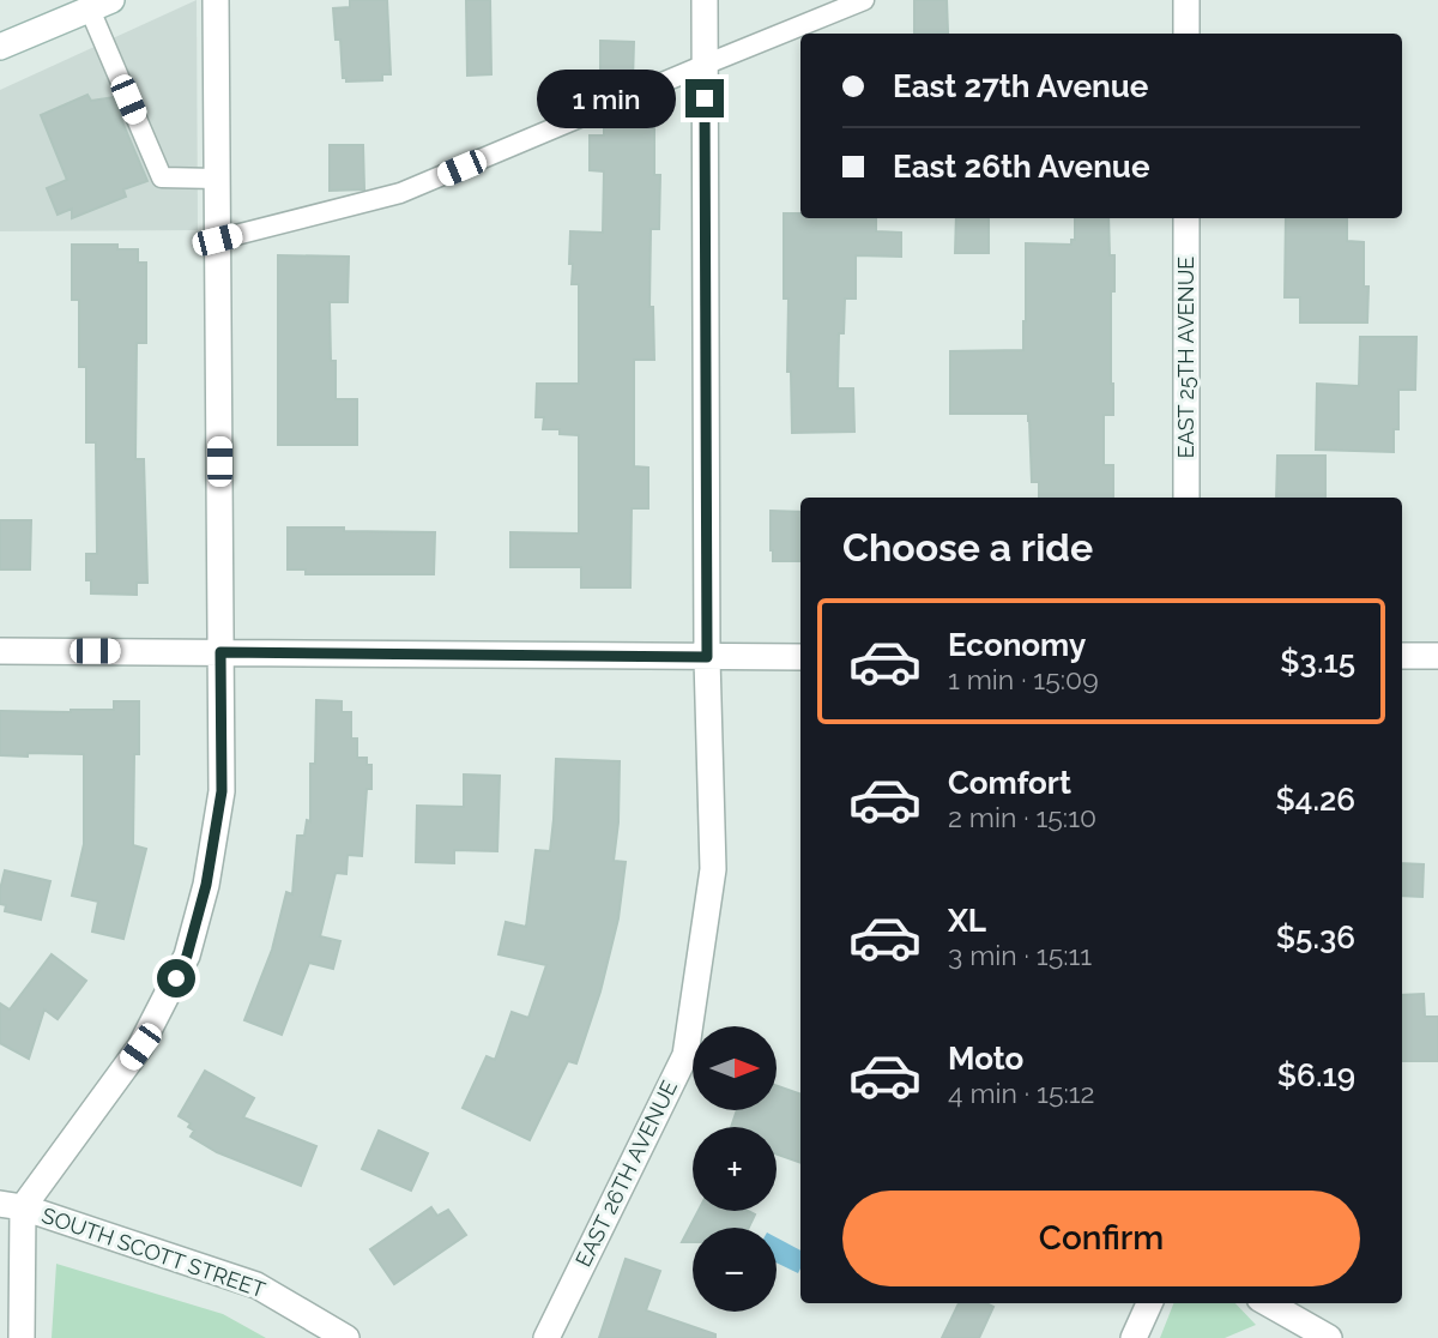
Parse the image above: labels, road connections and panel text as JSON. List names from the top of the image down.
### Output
{
  "streets": {
    "street": ["EAST 25TH AVENUE", "EAST 26TH AVENUE", "SOUTH SCOTT STREET"]
  },
  "north": "right",
  "page": {
    "banner": ["East 27th Avenue", "East 26th Avenue"],
    "bubble": "1 min",
    "heading": "Choose a ride",
    "list": [
      {
        "name": "Economy",
        "note": "1 min · 15:09",
        "value": "$3.15"
      },
      {
        "name": "Comfort",
        "note": "2 min · 15:10",
        "value": "$4.26"
      },
      {
        "name": "XL",
        "note": "3 min · 15:11",
        "value": "$5.36"
      },
      {
        "name": "Moto",
        "note": "4 min · 15:12",
        "value": "$6.19"
      }
    ],
    "map_buttons": ["+", "−"],
    "buttons": "Confirm"
  }
}
